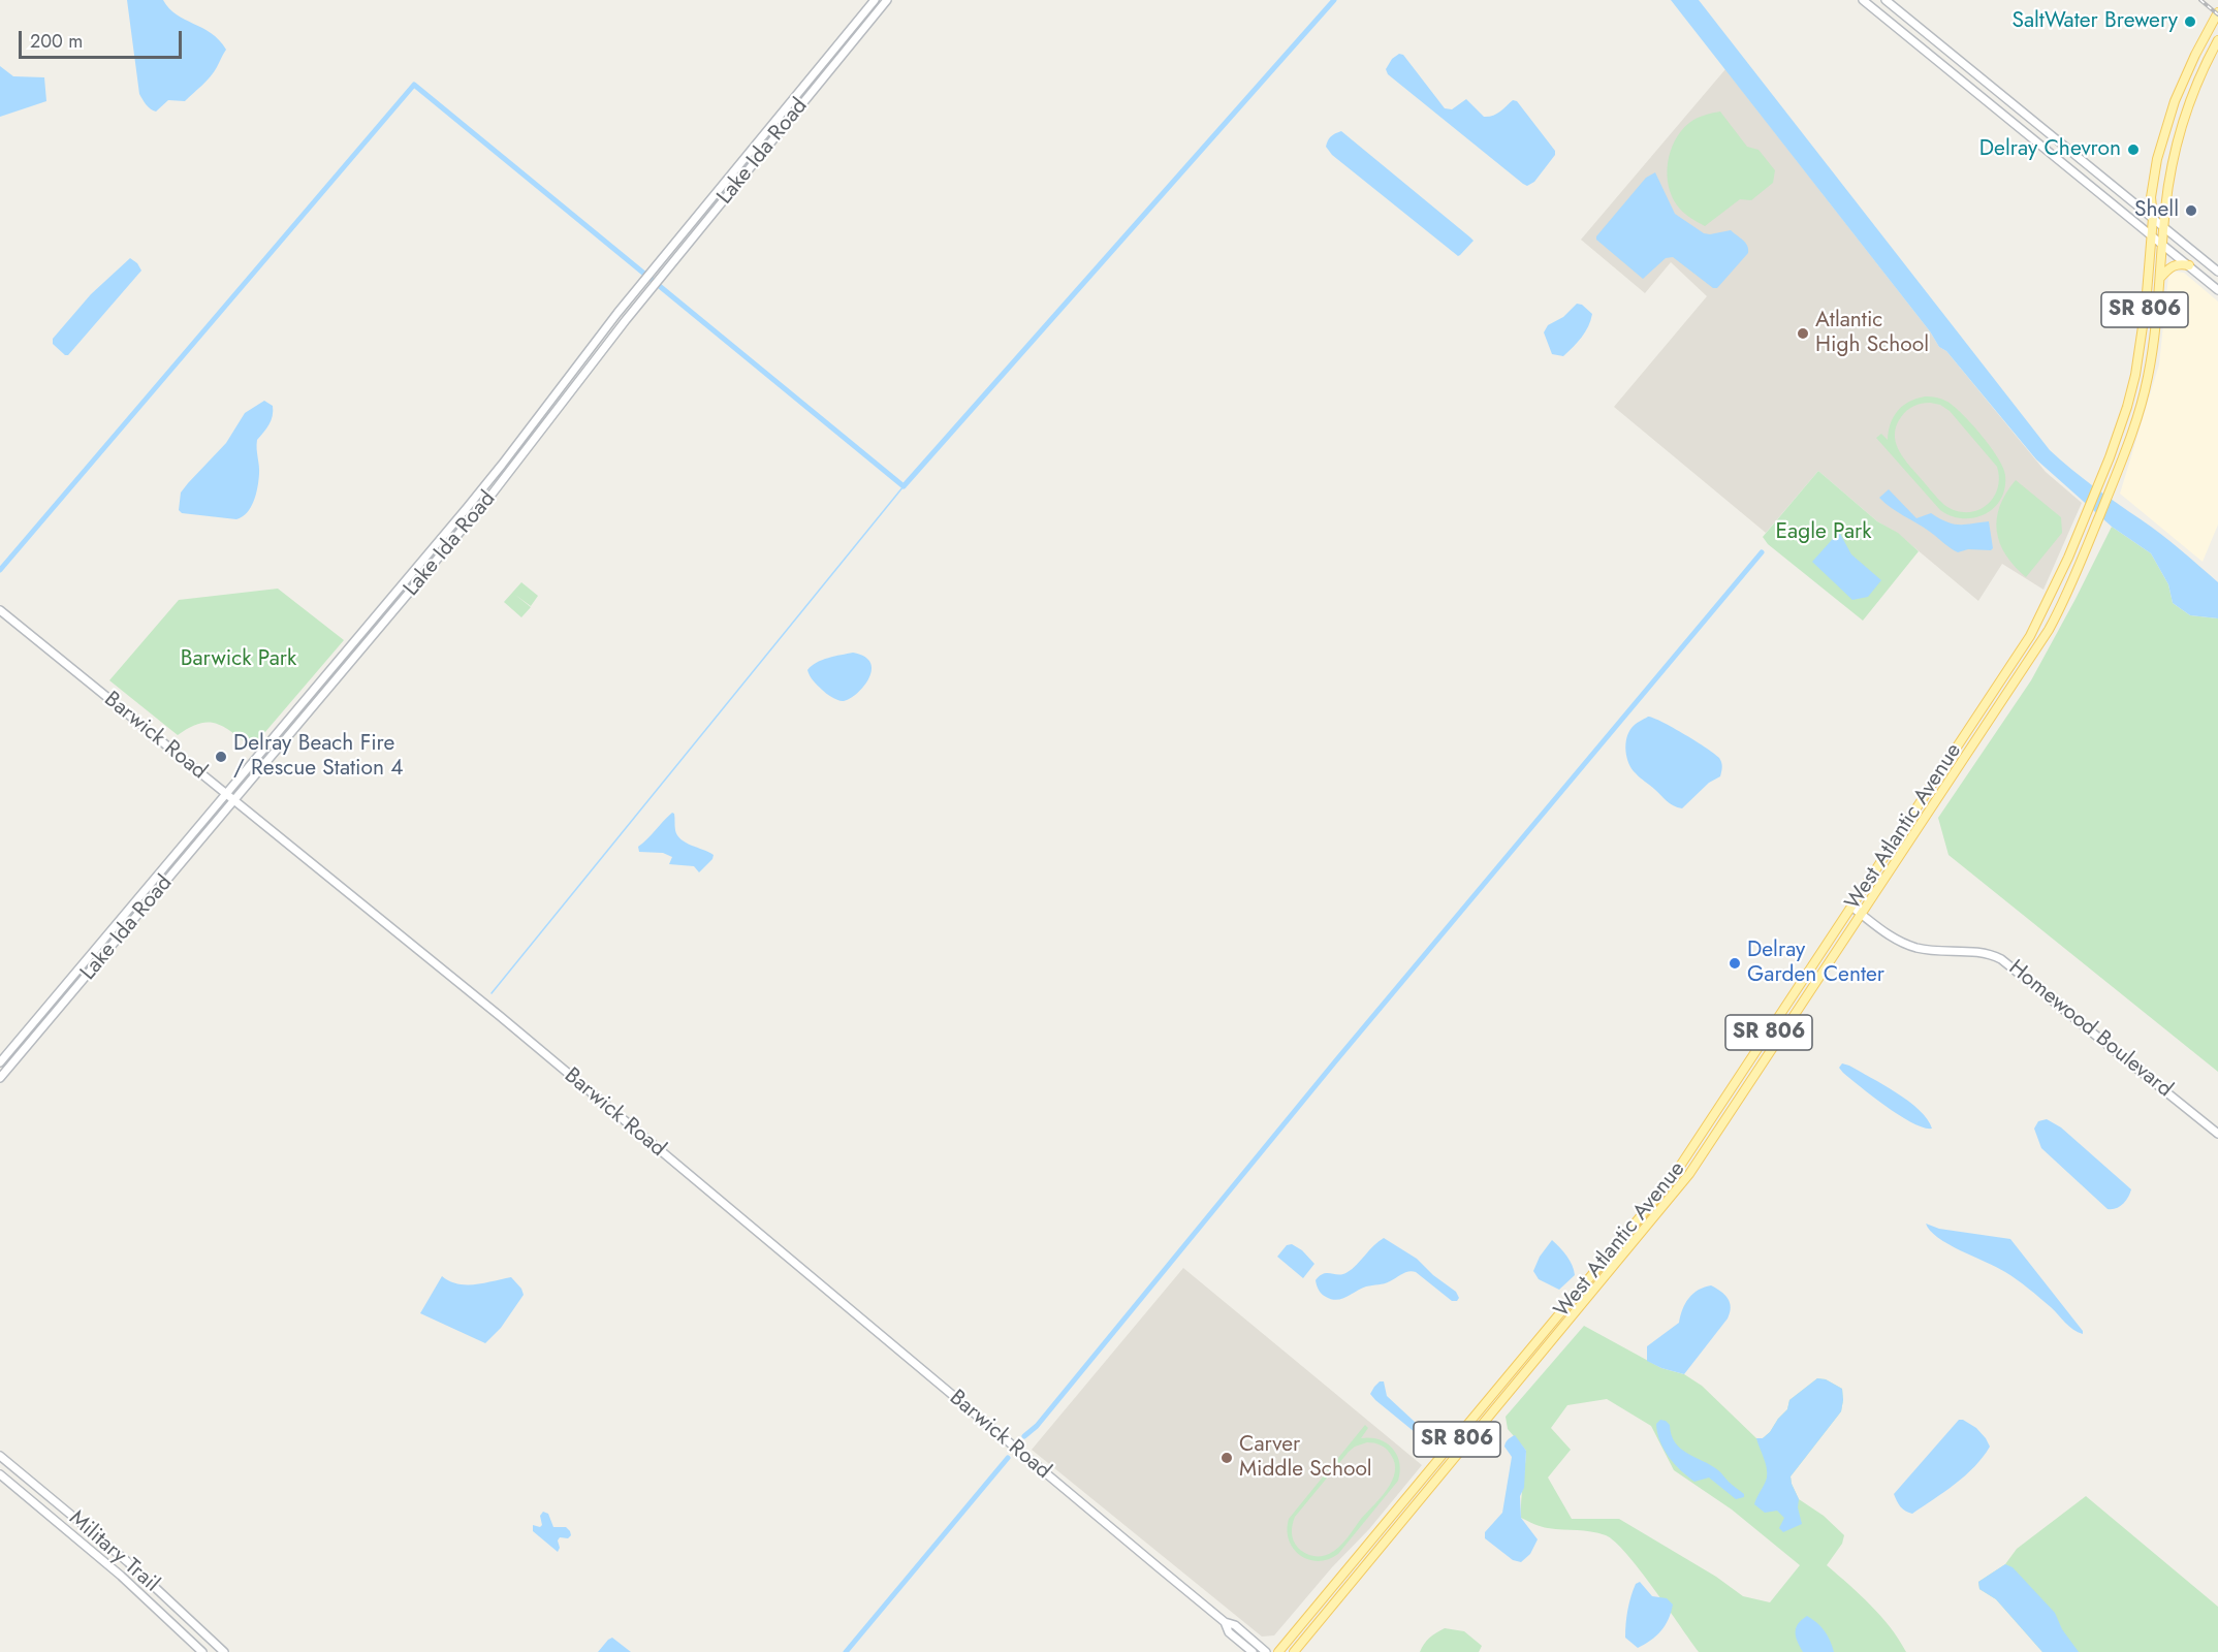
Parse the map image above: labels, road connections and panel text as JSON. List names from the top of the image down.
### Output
{
  "streets": {
    "main road": ["SR 806", "West Atlantic Avenue"],
    "street": [
      "Lake Ida Road",
      "Barwick Road",
      "Homewood Boulevard",
      "Military Trail"
    ]
  },
  "crossings": [
    ["Lake Ida Road", "Barwick Road"],
    ["West Atlantic Avenue", "Homewood Boulevard"]
  ],
  "parks": ["Eagle Park", "Barwick Park"],
  "places": [
    "SaltWater Brewery",
    "Delray Chevron",
    "Shell",
    "Atlantic High School",
    "Delray Beach Fire / Rescue Station 4",
    "Delray Garden Center",
    "Carver Middle School"
  ],
  "scale_bar": "200 m"
}
